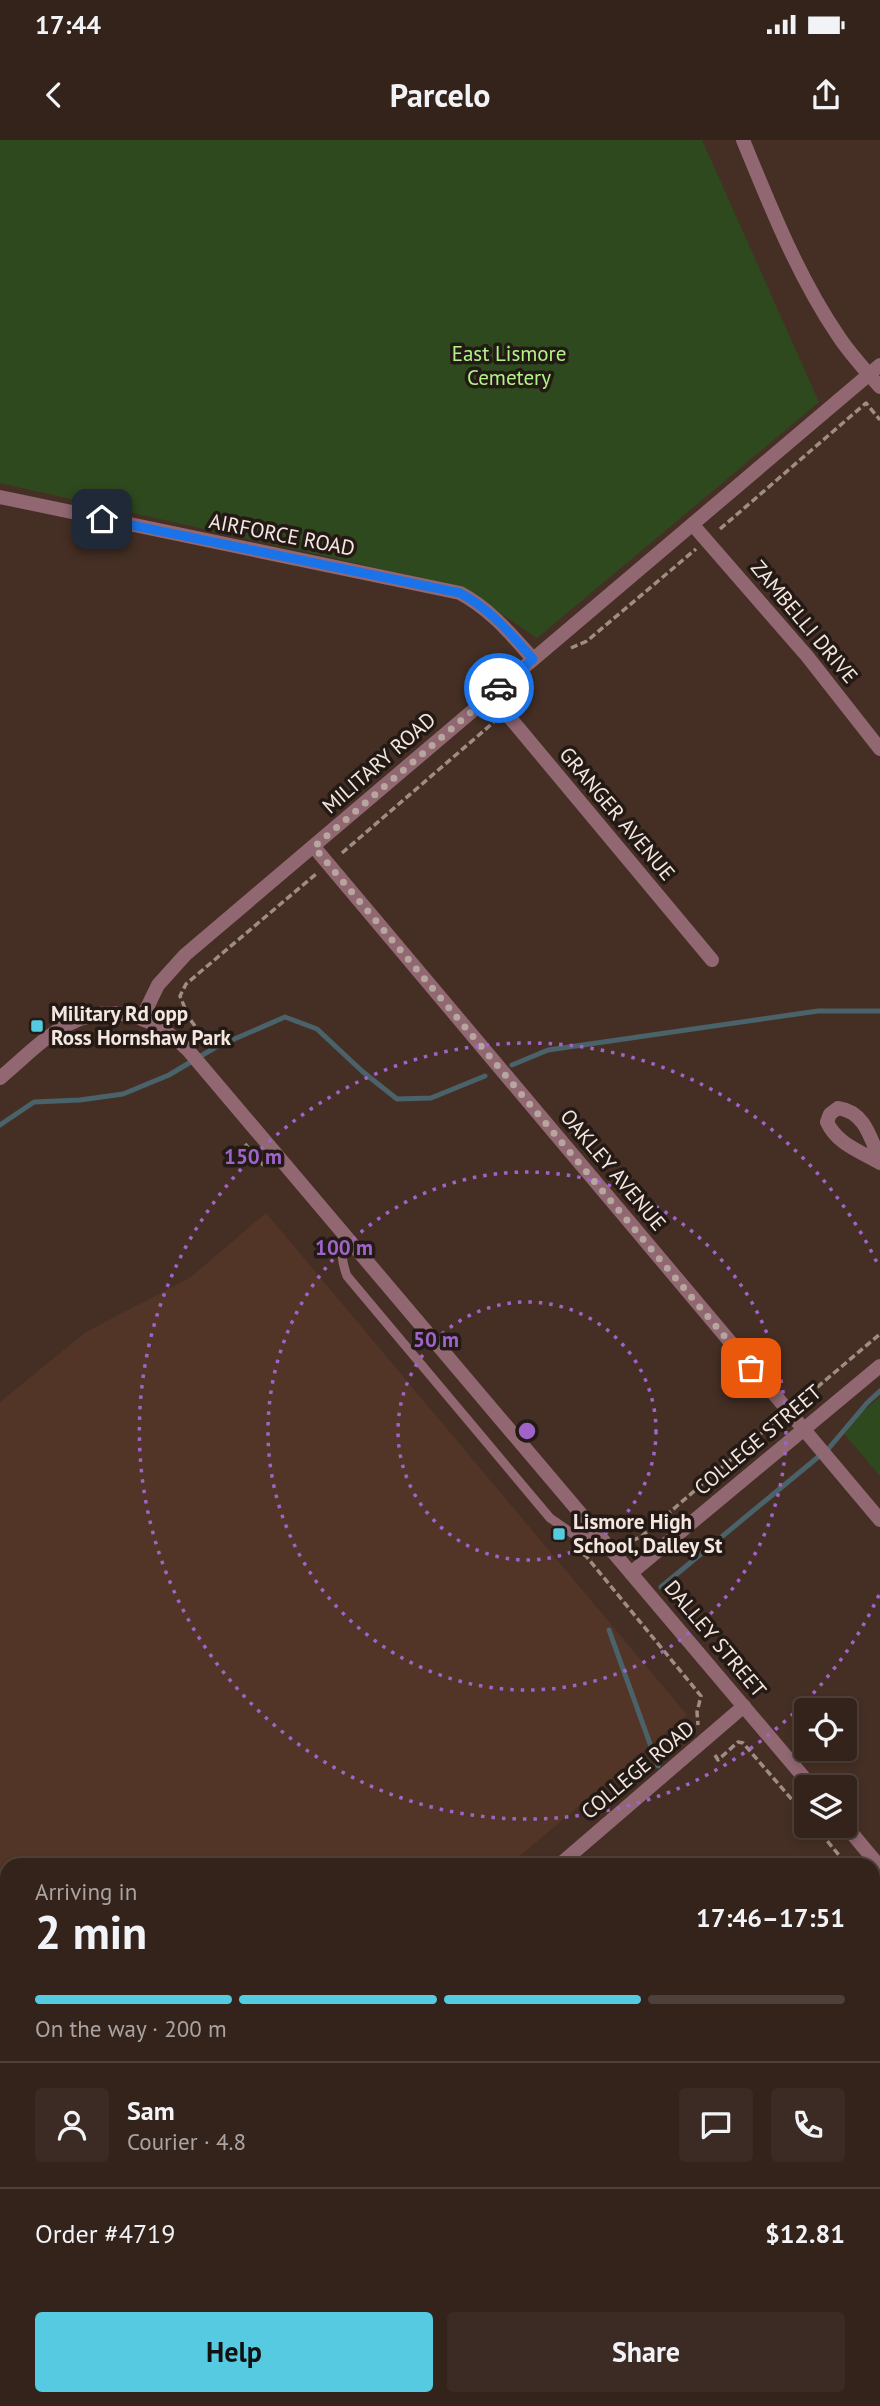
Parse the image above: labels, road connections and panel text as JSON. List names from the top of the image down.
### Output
{
  "streets": {
    "street": [
      "AIRFORCE ROAD",
      "ZAMBELLI DRIVE",
      "MILITARY ROAD",
      "GRANGER AVENUE",
      "OAKLEY AVENUE",
      "COLLEGE STREET",
      "DALLEY STREET",
      "COLLEGE ROAD"
    ]
  },
  "crossings": [
    ["AIRFORCE ROAD", "MILITARY ROAD"],
    ["ZAMBELLI DRIVE", "MILITARY ROAD"],
    ["MILITARY ROAD", "GRANGER AVENUE"],
    ["MILITARY ROAD", "OAKLEY AVENUE"],
    ["MILITARY ROAD", "DALLEY STREET"],
    ["OAKLEY AVENUE", "COLLEGE STREET"],
    ["COLLEGE STREET", "DALLEY STREET"],
    ["DALLEY STREET", "COLLEGE ROAD"]
  ],
  "parks": ["East Lismore Cemetery"],
  "places": {
    "transit": ["Military Rd opp Ross Hornshaw Park", "Lismore High School, Dalley St"]
  },
  "page": {
    "status": "17:44",
    "header": "Parcelo",
    "heading": ["2 min", "Arriving in", "17:46–17:51"],
    "panel": [
      "Sam",
      "Courier · 4.8",
      "Order #4719",
      "$12.81"
    ],
    "bar": "On the way · 200 m",
    "buttons": ["Help", "Share"]
  },
  "rings": ["150 m", "100 m", "50 m"]
}
